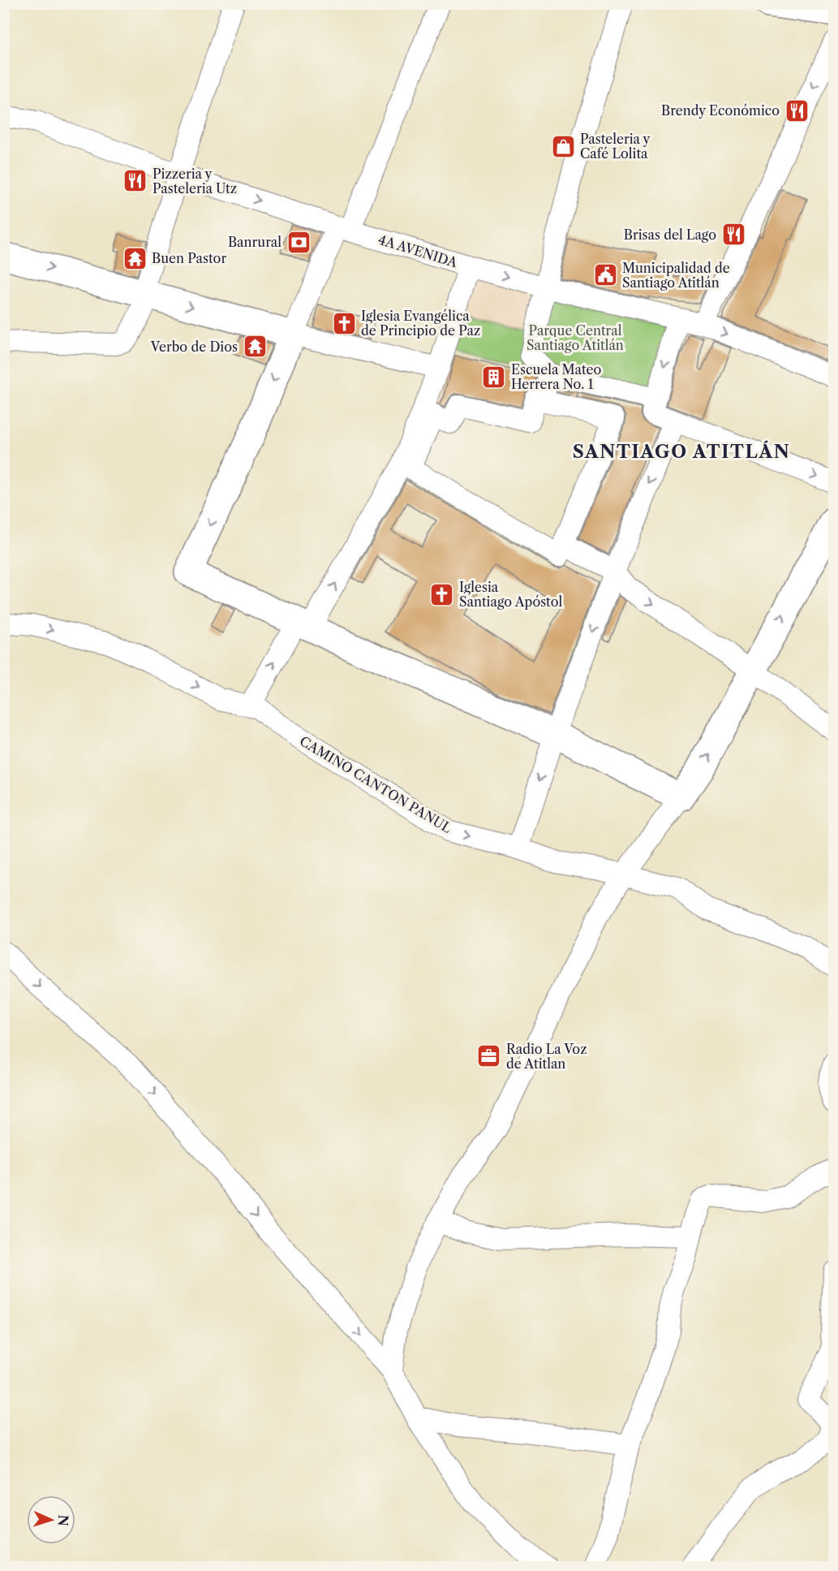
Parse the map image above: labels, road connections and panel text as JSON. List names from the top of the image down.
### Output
{
  "streets": {
    "street": ["4A AVENIDA", "CAMINO CANTON PANUL"]
  },
  "one_way": ["CAMINO CANTON PANUL"],
  "districts": ["SANTIAGO ATITLÁN"],
  "parks": ["Parque Central Santiago Atitlán"],
  "places": {
    "restaurant": ["Brendy Económico", "Pizzeria y Pasteleria Utz", "Brisas del Lago"],
    "shop": ["Pasteleria y Café Lolita"],
    "bank": ["Banrural"],
    "temple": ["Buen Pastor", "Verbo de Dios"],
    "public building": ["Municipalidad de Santiago Atitlán"],
    "church": ["Iglesia Evangélica de Principio de Paz", "Iglesia Santiago Apóstol"],
    "building": ["Escuela Mateo Herrera No. 1"],
    "office": ["Radio La Voz de Atitlan"]
  },
  "north": "right"
}
